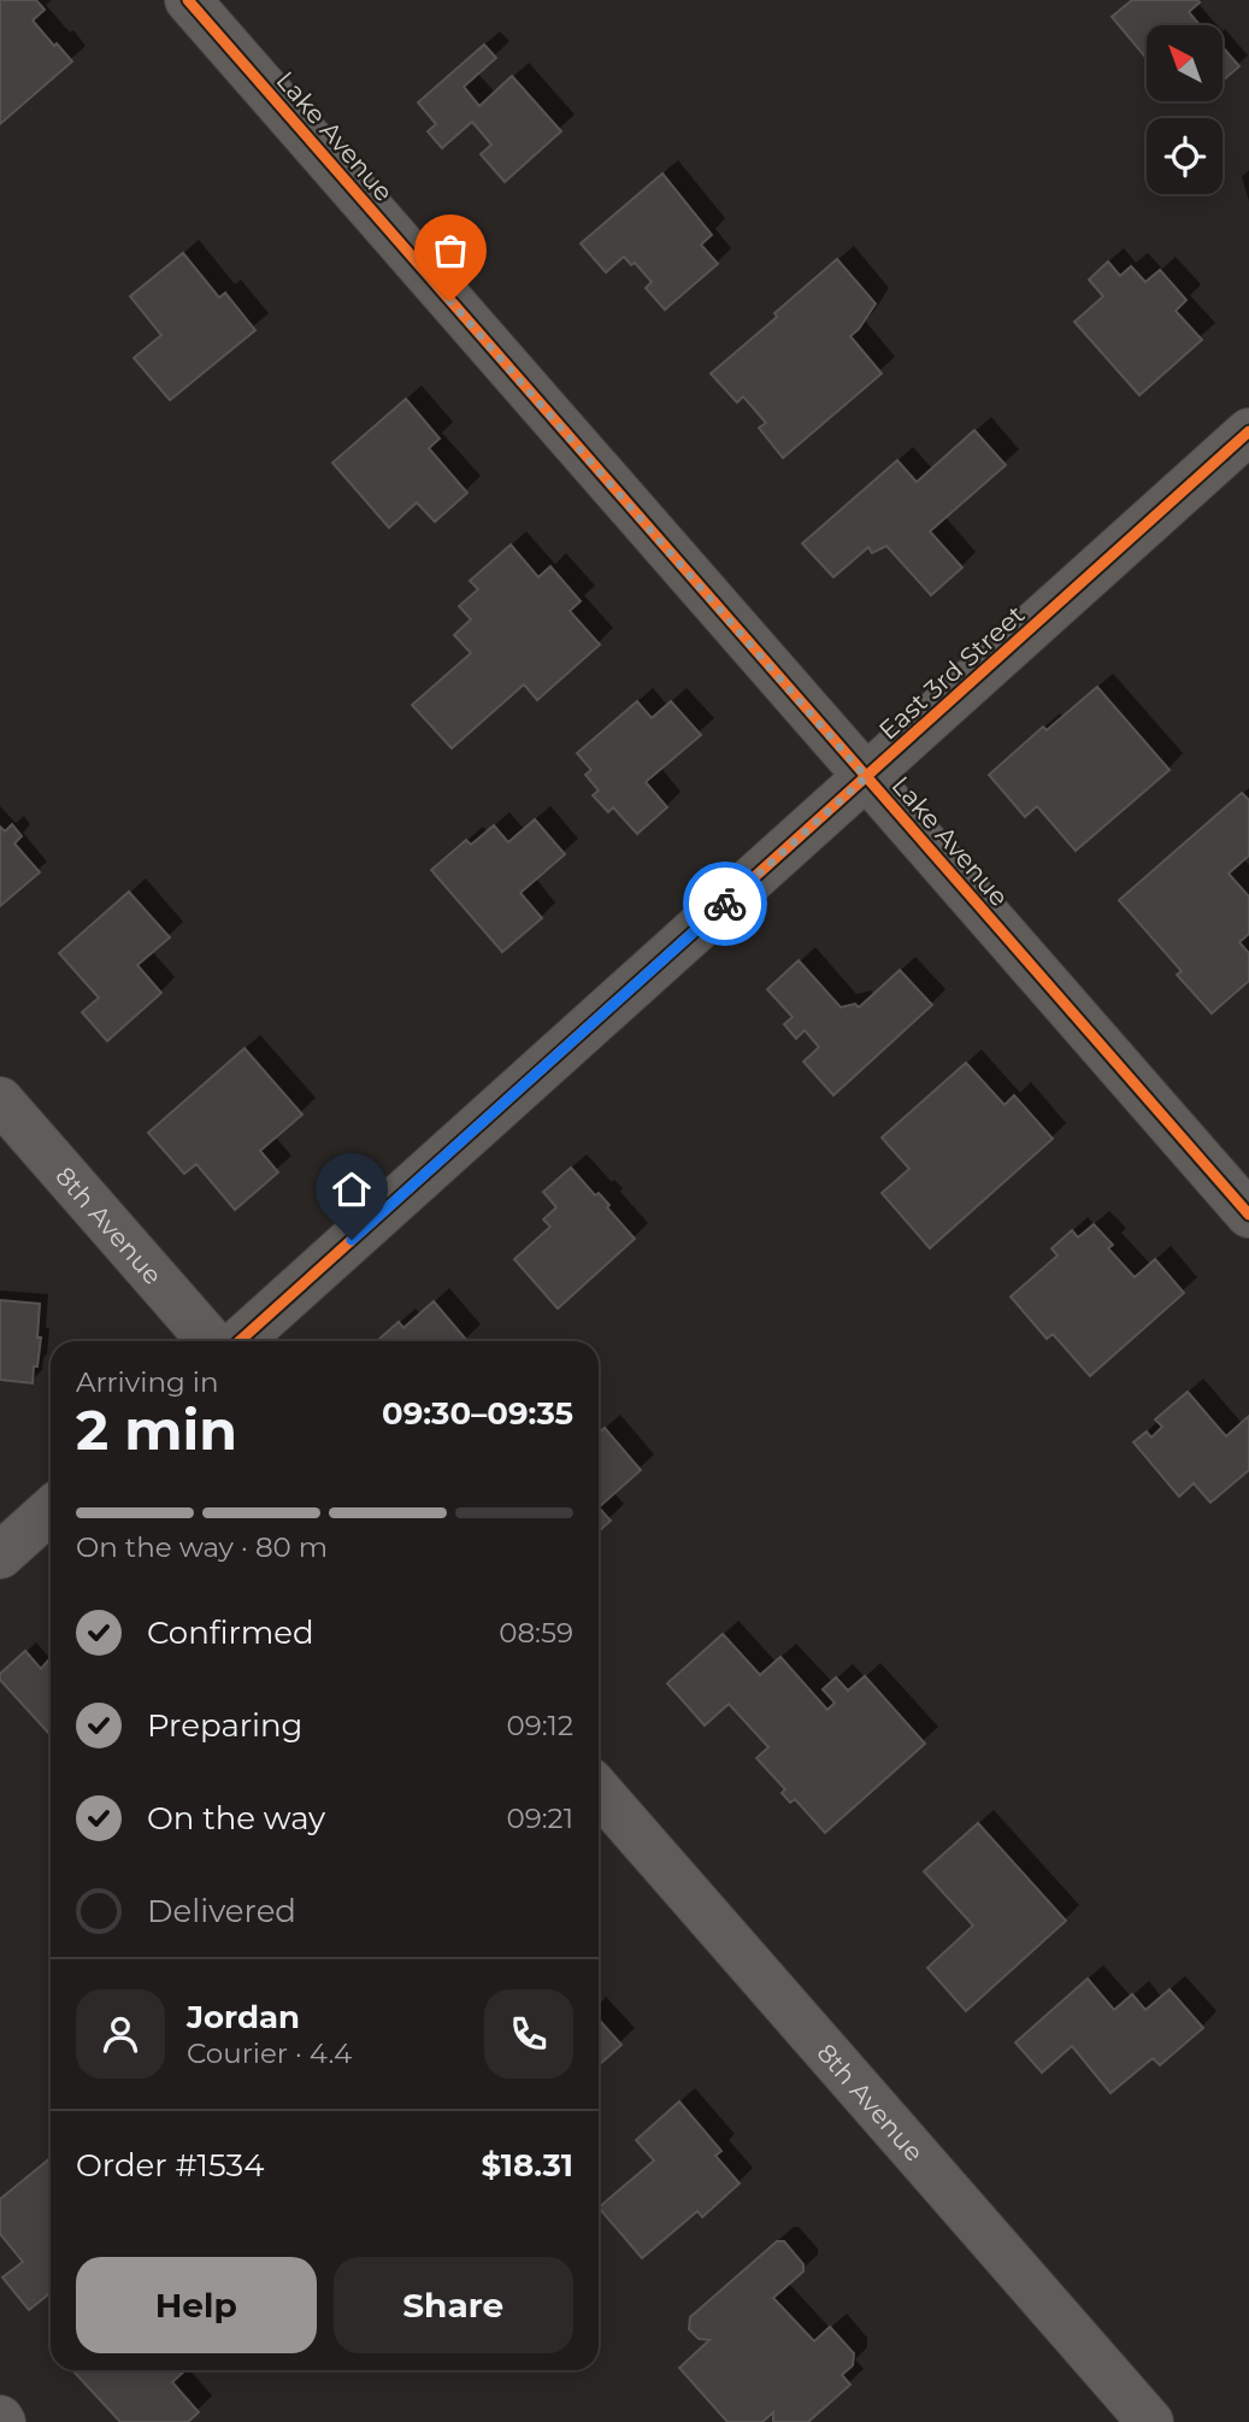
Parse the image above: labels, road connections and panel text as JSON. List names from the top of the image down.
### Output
{
  "streets": {
    "street": ["Lake Avenue", "East 3rd Street", "8th Avenue"]
  },
  "crossings": [
    ["Lake Avenue", "East 3rd Street"]
  ],
  "north": "top left",
  "page": {
    "heading": ["2 min", "Arriving in", "09:30–09:35"],
    "panel": [
      "Jordan",
      "Courier · 4.4",
      "Order #1534",
      "$18.31"
    ],
    "bar": "On the way · 80 m",
    "list": [
      ["Confirmed", "08:59"],
      ["Preparing", "09:12"],
      ["On the way", "09:21"],
      "Delivered"
    ],
    "buttons": ["Help", "Share"]
  }
}
